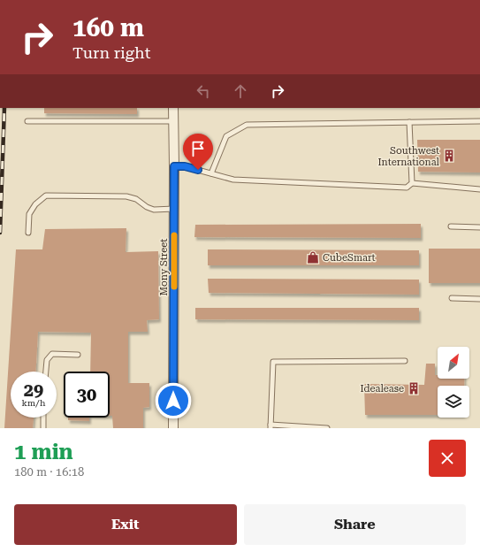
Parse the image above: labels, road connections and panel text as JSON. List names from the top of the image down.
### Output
{
  "streets": {
    "street": ["Mony Street"]
  },
  "places": {
    "building": ["Southwest International", "Idealease"],
    "shop": ["CubeSmart"]
  },
  "north": "top right",
  "page": {
    "turn": ["160 m", "Turn right"],
    "speed": "29 km/h",
    "limit": "30",
    "heading": ["1 min", "180 m · 16:18"],
    "buttons": ["Exit", "Share"]
  }
}
